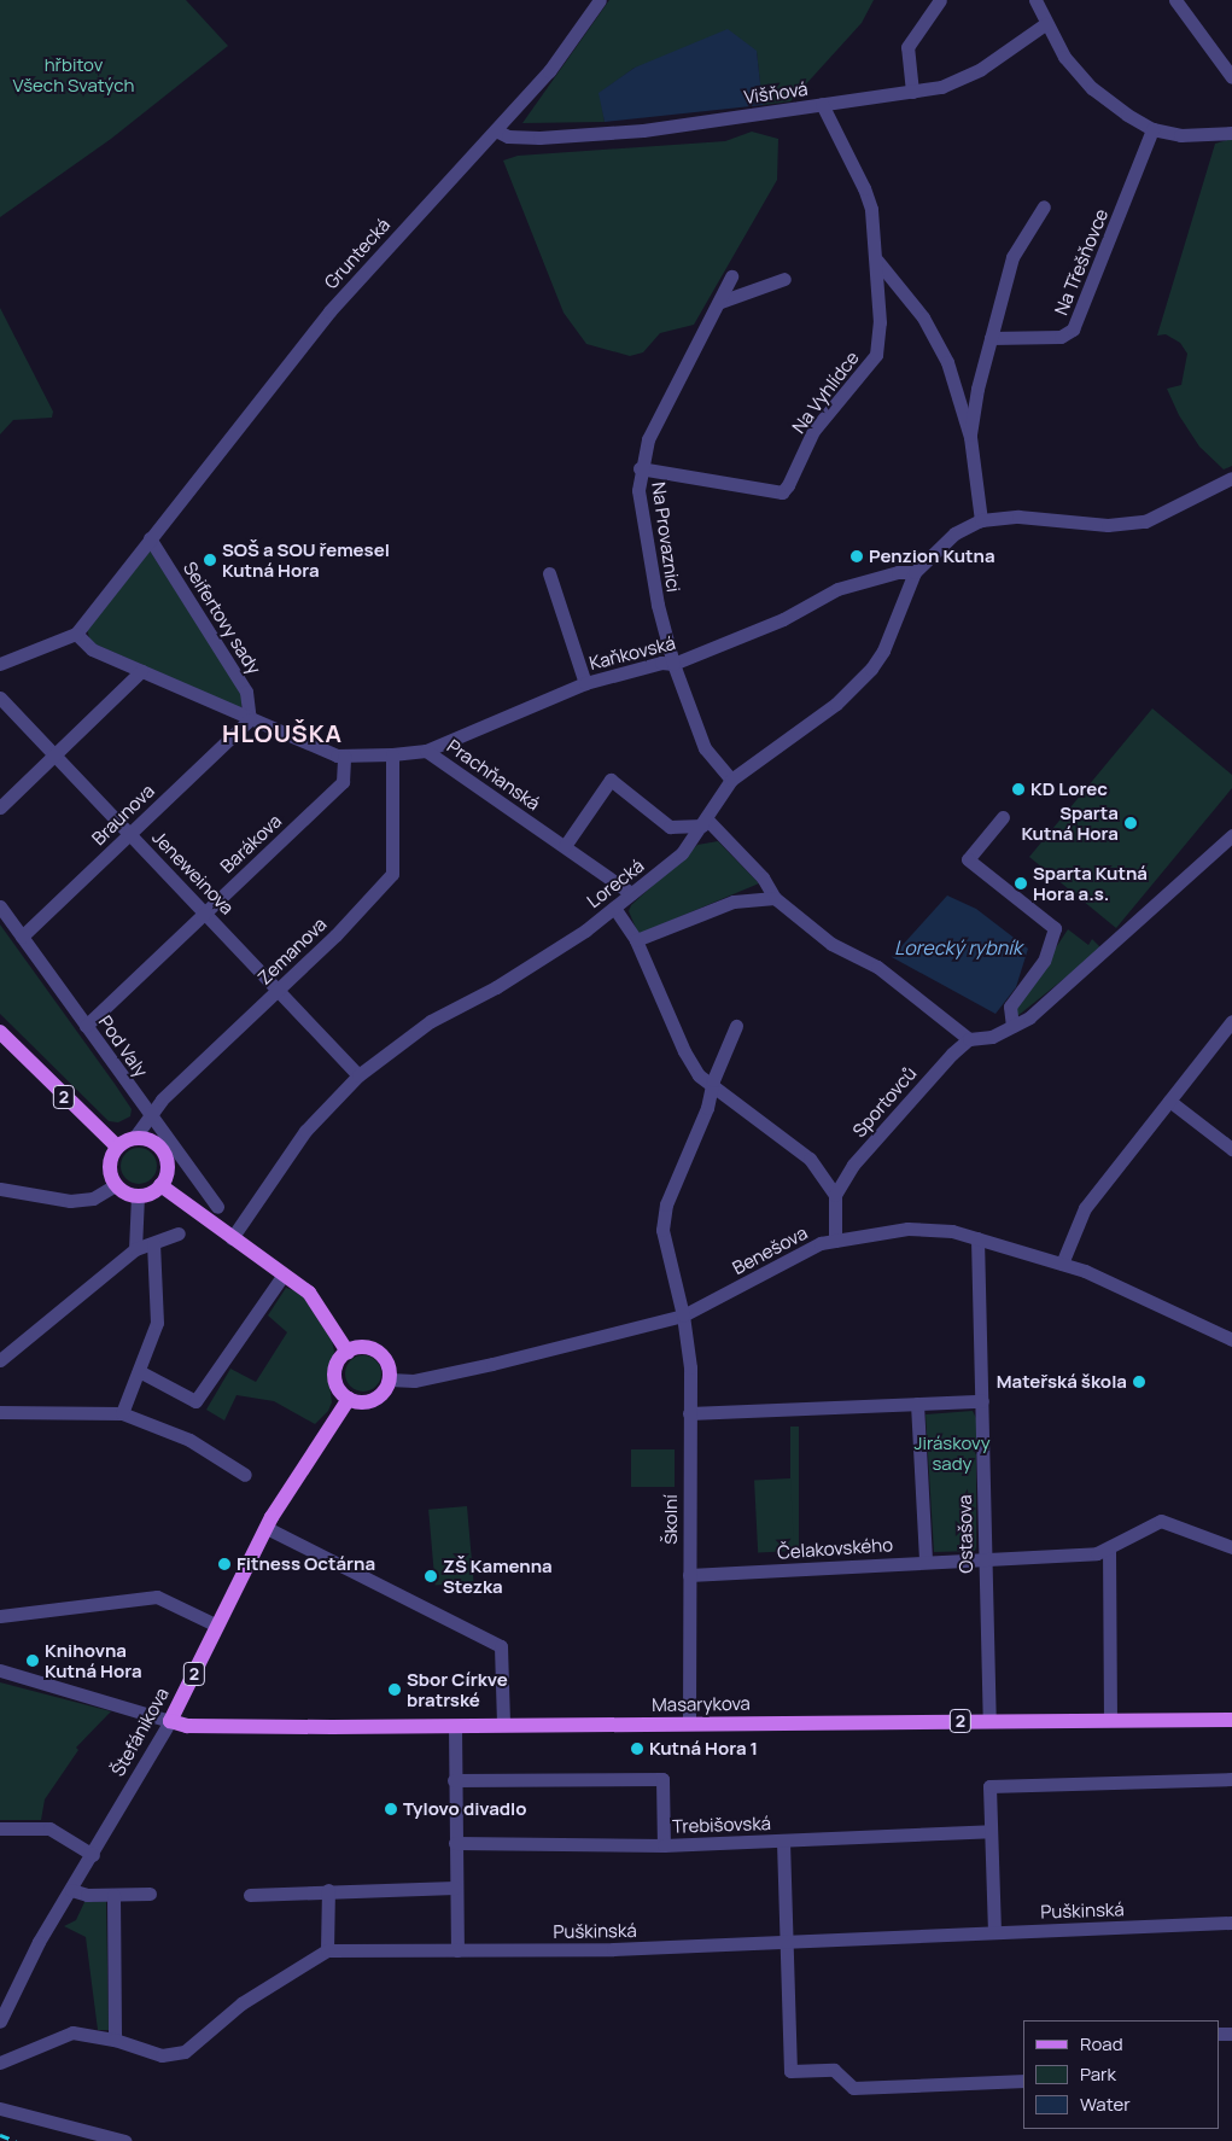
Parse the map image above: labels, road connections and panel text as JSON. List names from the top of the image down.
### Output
{
  "streets": {
    "main road": ["2", "Masarykova", "Štefánikova"],
    "street": [
      "Višňová",
      "Gruntecká",
      "Na Třešňovce",
      "Na Vyhlídce",
      "Na Provaznici",
      "Seifertovy sady",
      "Kaňkovská",
      "Prachňanská",
      "Braunova",
      "Barákova",
      "Jeneweinova",
      "Lorecká",
      "Zemanova",
      "Pod Valy",
      "Sportovců",
      "Benešova",
      "Školní",
      "Ostašova",
      "Čelakovského",
      "Trebišovská",
      "Puškinská"
    ]
  },
  "crossings": [
    ["Višňová", "Gruntecká"],
    ["Višňová", "Na Vyhlídce"],
    ["Gruntecká", "Seifertovy sady"],
    ["Na Vyhlídce", "Na Provaznici"],
    ["Na Provaznici", "Kaňkovská"],
    ["Na Provaznici", "Lorecká"],
    ["Seifertovy sady", "Prachňanská"],
    ["Seifertovy sady", "Braunova"],
    ["Kaňkovská", "Prachňanská"],
    ["Kaňkovská", "Lorecká"],
    ["Prachňanská", "Braunova"],
    ["Prachňanská", "Barákova"],
    ["Prachňanská", "Lorecká"],
    ["Prachňanská", "Zemanova"],
    ["Braunova", "Jeneweinova"],
    ["Braunova", "Pod Valy"],
    ["Barákova", "Jeneweinova"],
    ["Barákova", "Pod Valy"],
    ["Jeneweinova", "Lorecká"],
    ["Jeneweinova", "Zemanova"],
    ["Zemanova", "Pod Valy"],
    ["Zemanova", "2"],
    ["Benešova", "Školní"],
    ["Benešova", "Ostašova"],
    ["Benešova", "Štefánikova"],
    ["Školní", "Čelakovského"],
    ["Školní", "Masarykova"],
    ["Ostašova", "Čelakovského"],
    ["Ostašova", "Masarykova"],
    ["Masarykova", "Štefánikova"]
  ],
  "districts": ["HLOUŠKA"],
  "water": ["Lorecký rybník"],
  "parks": ["hřbitov Všech Svatých", "Jiráskovy sady"],
  "places": [
    "Penzion Kutna",
    "SOŠ a SOU řemesel Kutná Hora",
    "KD Lorec",
    "Sparta Kutná Hora",
    "Sparta Kutná Hora a.s.",
    "Mateřská škola",
    "Fitness Octárna",
    "ZŠ Kamenna Stezka",
    "Knihovna Kutná Hora",
    "Sbor Církve bratrské",
    "Kutná Hora 1",
    "Tylovo divadlo"
  ],
  "legend": ["Road", "Park", "Water"]
}
